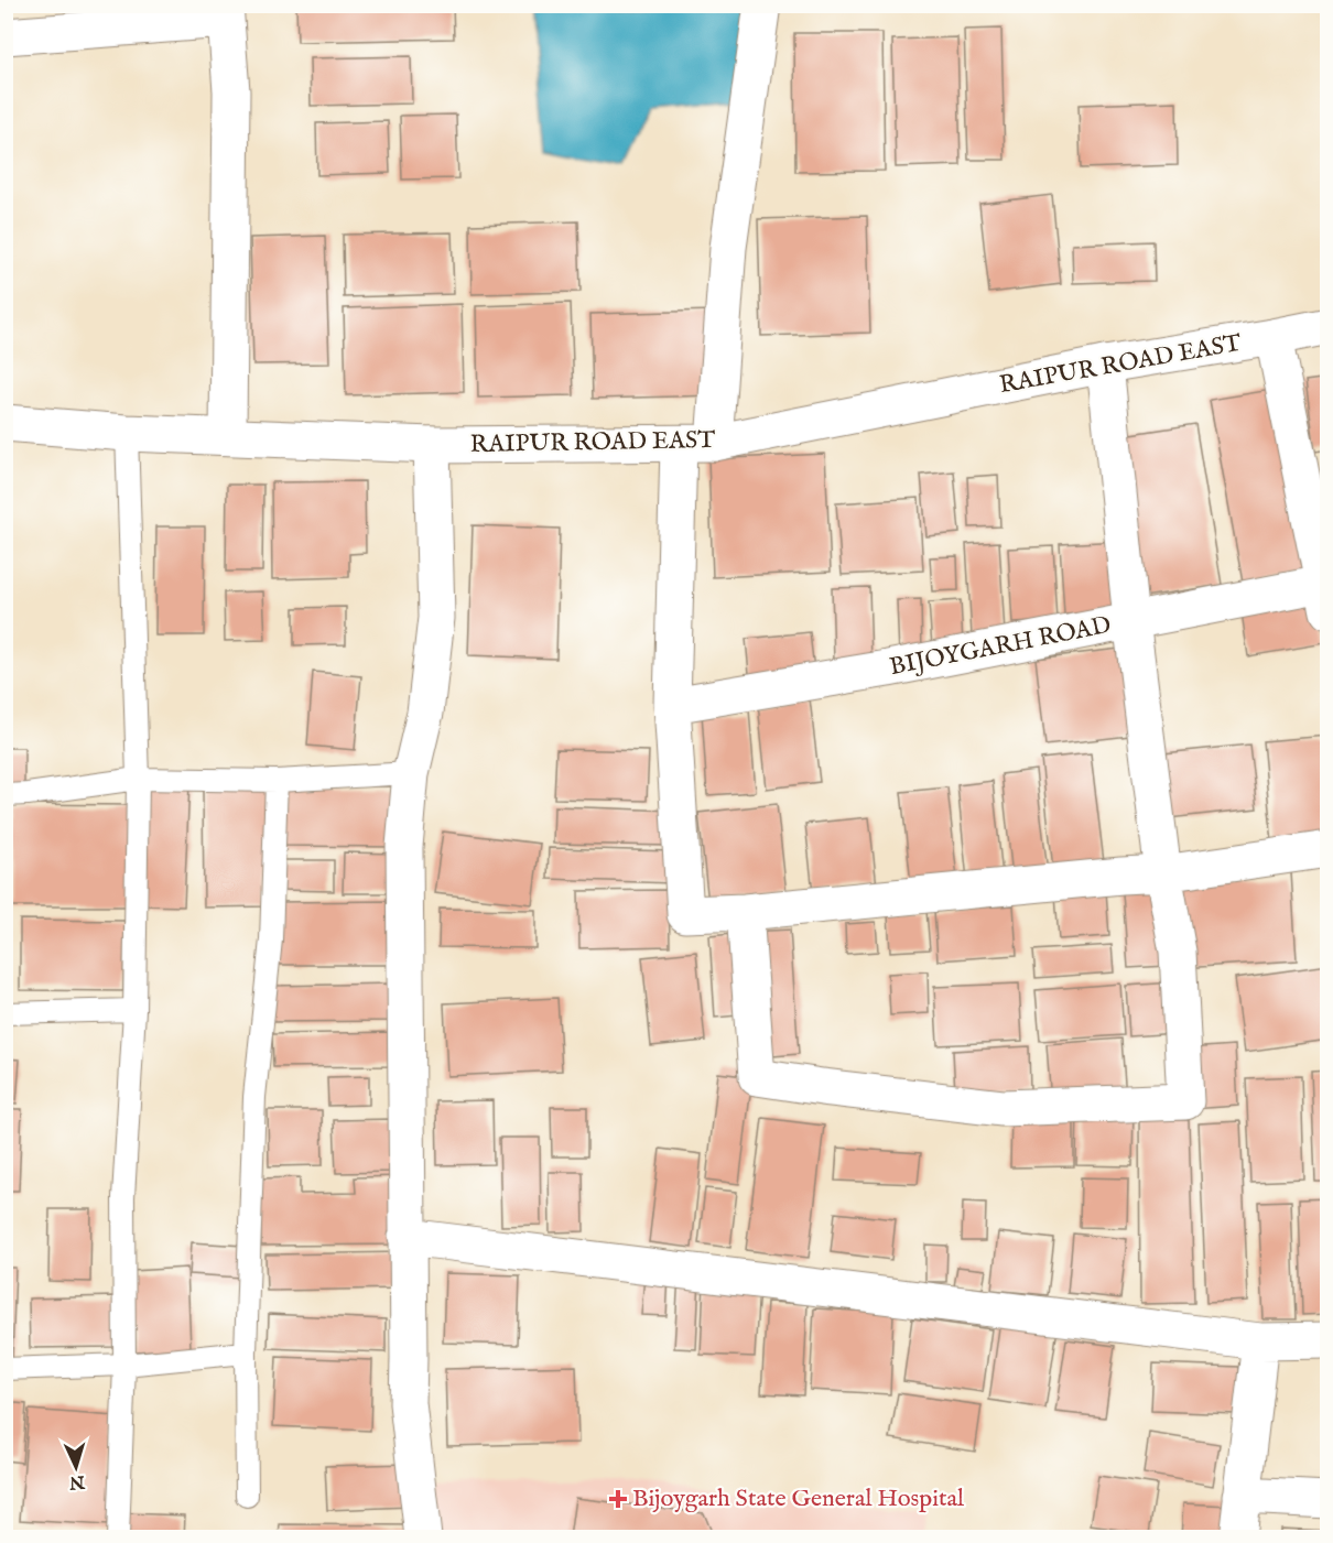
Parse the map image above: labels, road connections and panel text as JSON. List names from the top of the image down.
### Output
{
  "streets": {
    "street": ["RAIPUR ROAD EAST", "BIJOYGARH ROAD"]
  },
  "places": {
    "health": ["Bijoygarh State General Hospital"]
  },
  "north": "bottom"
}
